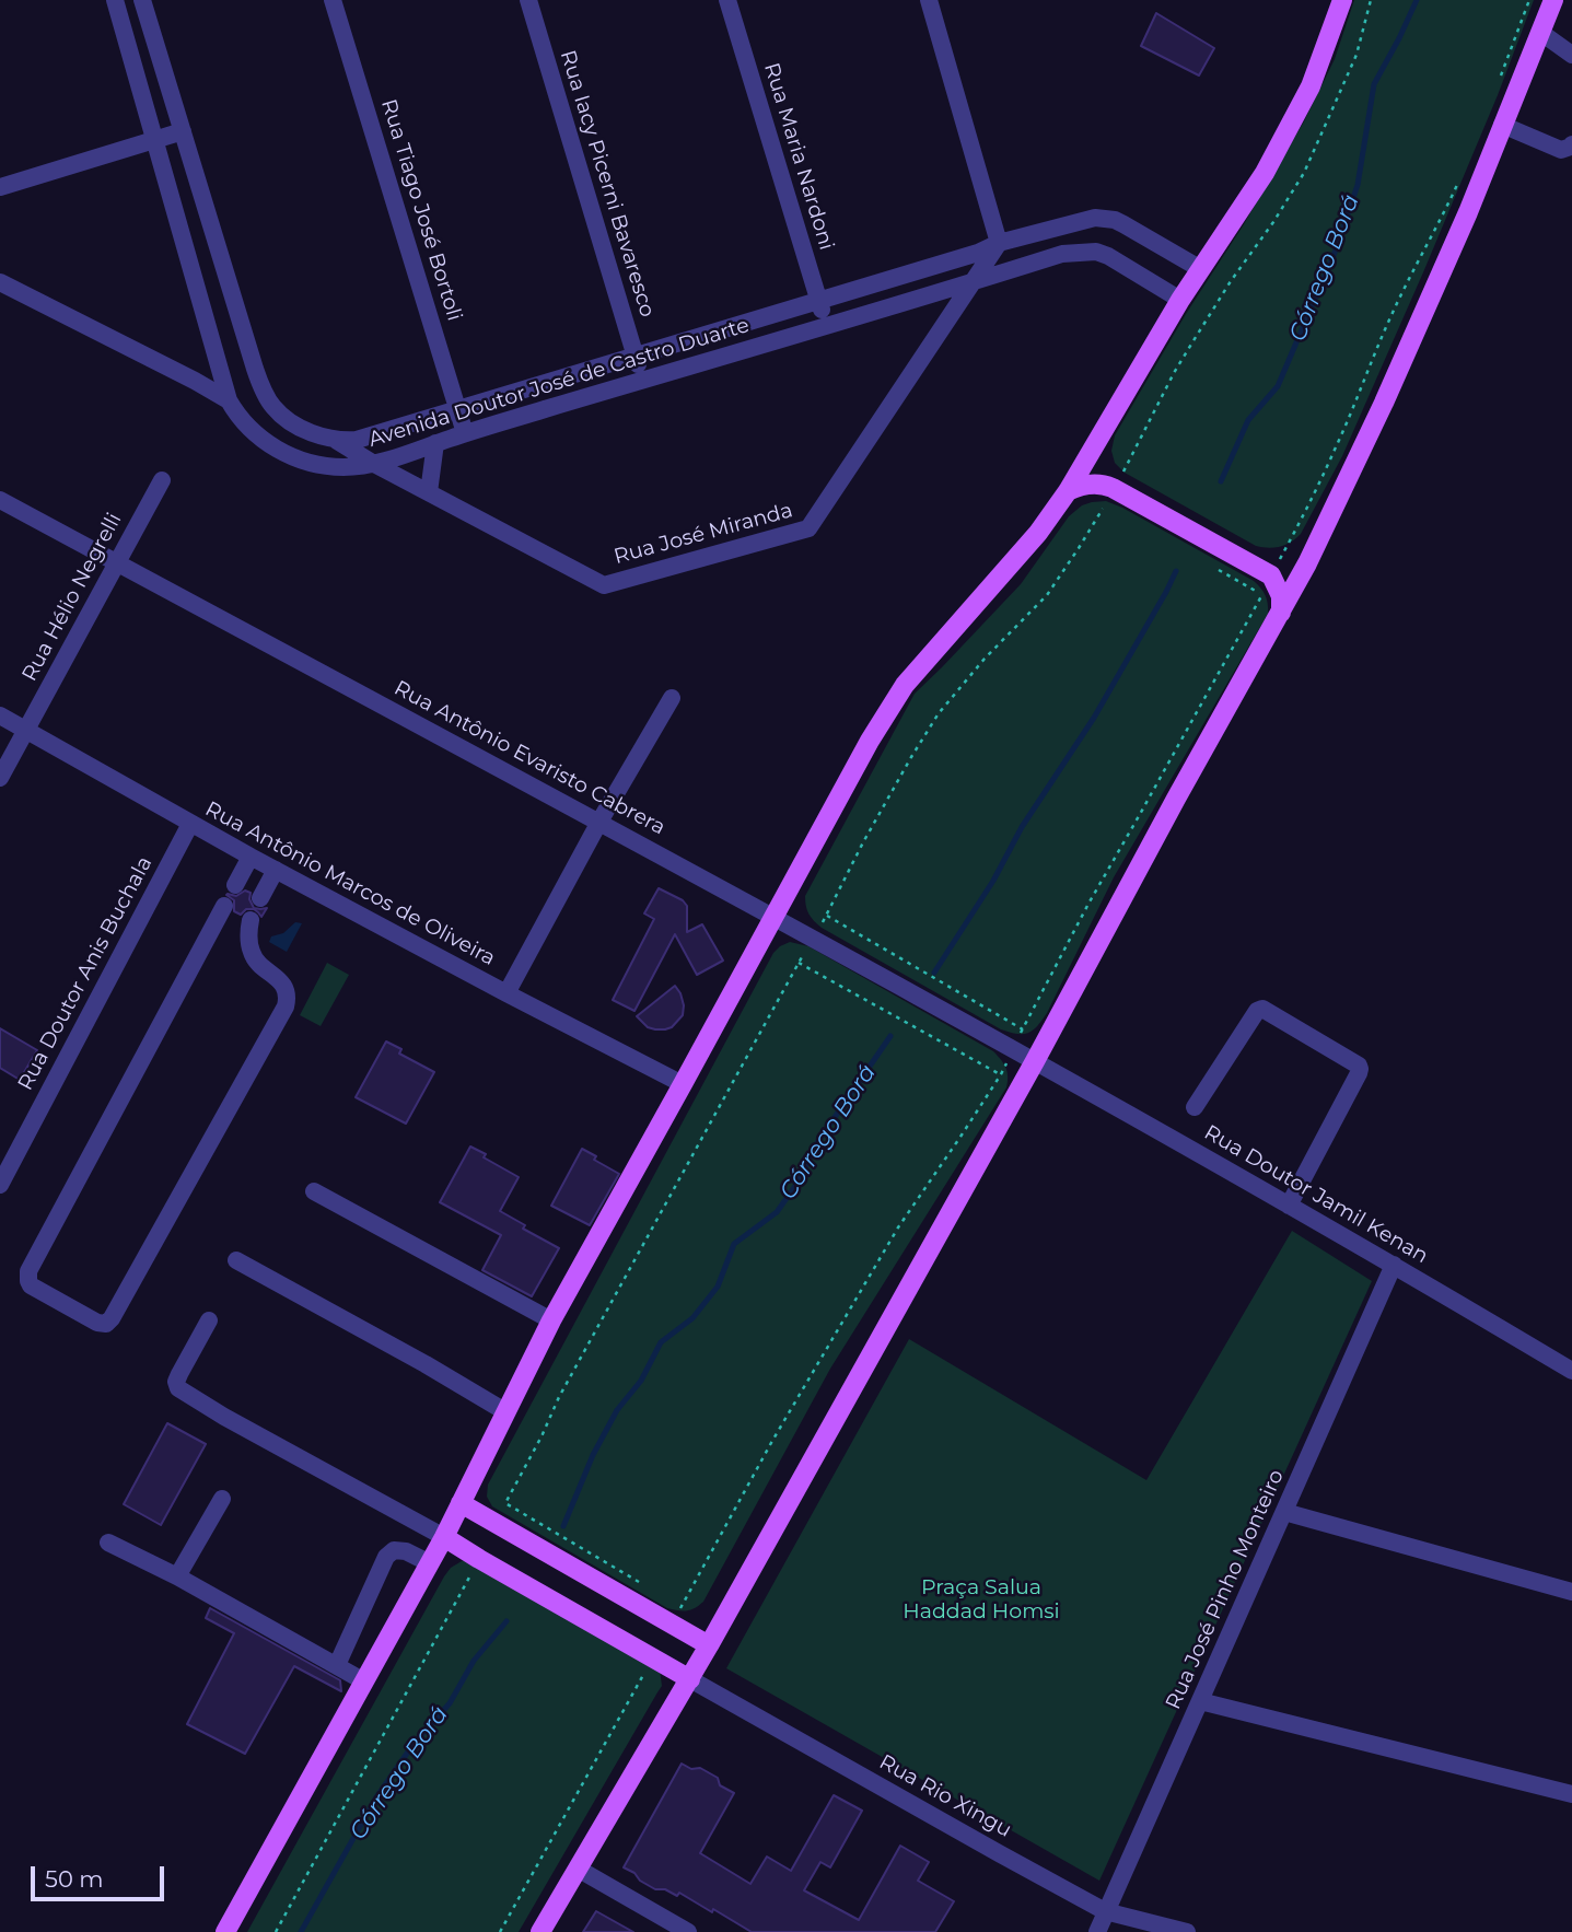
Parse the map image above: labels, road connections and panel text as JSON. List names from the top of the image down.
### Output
{
  "streets": {
    "street": [
      "Rua Maria Nardoni",
      "Rua Iacy Picerni Bavaresco",
      "Rua Tiago José Bortoli",
      "Avenida Doutor José de Castro Duarte",
      "Rua José Miranda",
      "Rua Hélio Negrelli",
      "Rua Antônio Evaristo Cabrera",
      "Rua Antônio Marcos de Oliveira",
      "Rua Doutor Anis Buchala",
      "Rua Doutor Jamil Kenan",
      "Rua José Pinho Monteiro",
      "Rua Rio Xingu"
    ]
  },
  "crossings": [
    ["Rua Maria Nardoni", "Avenida Doutor José de Castro Duarte"],
    ["Rua Iacy Picerni Bavaresco", "Avenida Doutor José de Castro Duarte"],
    ["Rua Tiago José Bortoli", "Avenida Doutor José de Castro Duarte"],
    ["Avenida Doutor José de Castro Duarte", "Rua José Miranda"],
    ["Rua Hélio Negrelli", "Rua Antônio Evaristo Cabrera"],
    ["Rua Hélio Negrelli", "Rua Antônio Marcos de Oliveira"],
    ["Rua Antônio Evaristo Cabrera", "Rua Doutor Jamil Kenan"],
    ["Rua Antônio Marcos de Oliveira", "Rua Doutor Anis Buchala"],
    ["Rua Doutor Jamil Kenan", "Rua José Pinho Monteiro"],
    ["Rua José Pinho Monteiro", "Rua Rio Xingu"]
  ],
  "water": ["Córrego Borá"],
  "parks": ["Praça Salua Haddad Homsi"],
  "scale_bar": "50 m"
}
